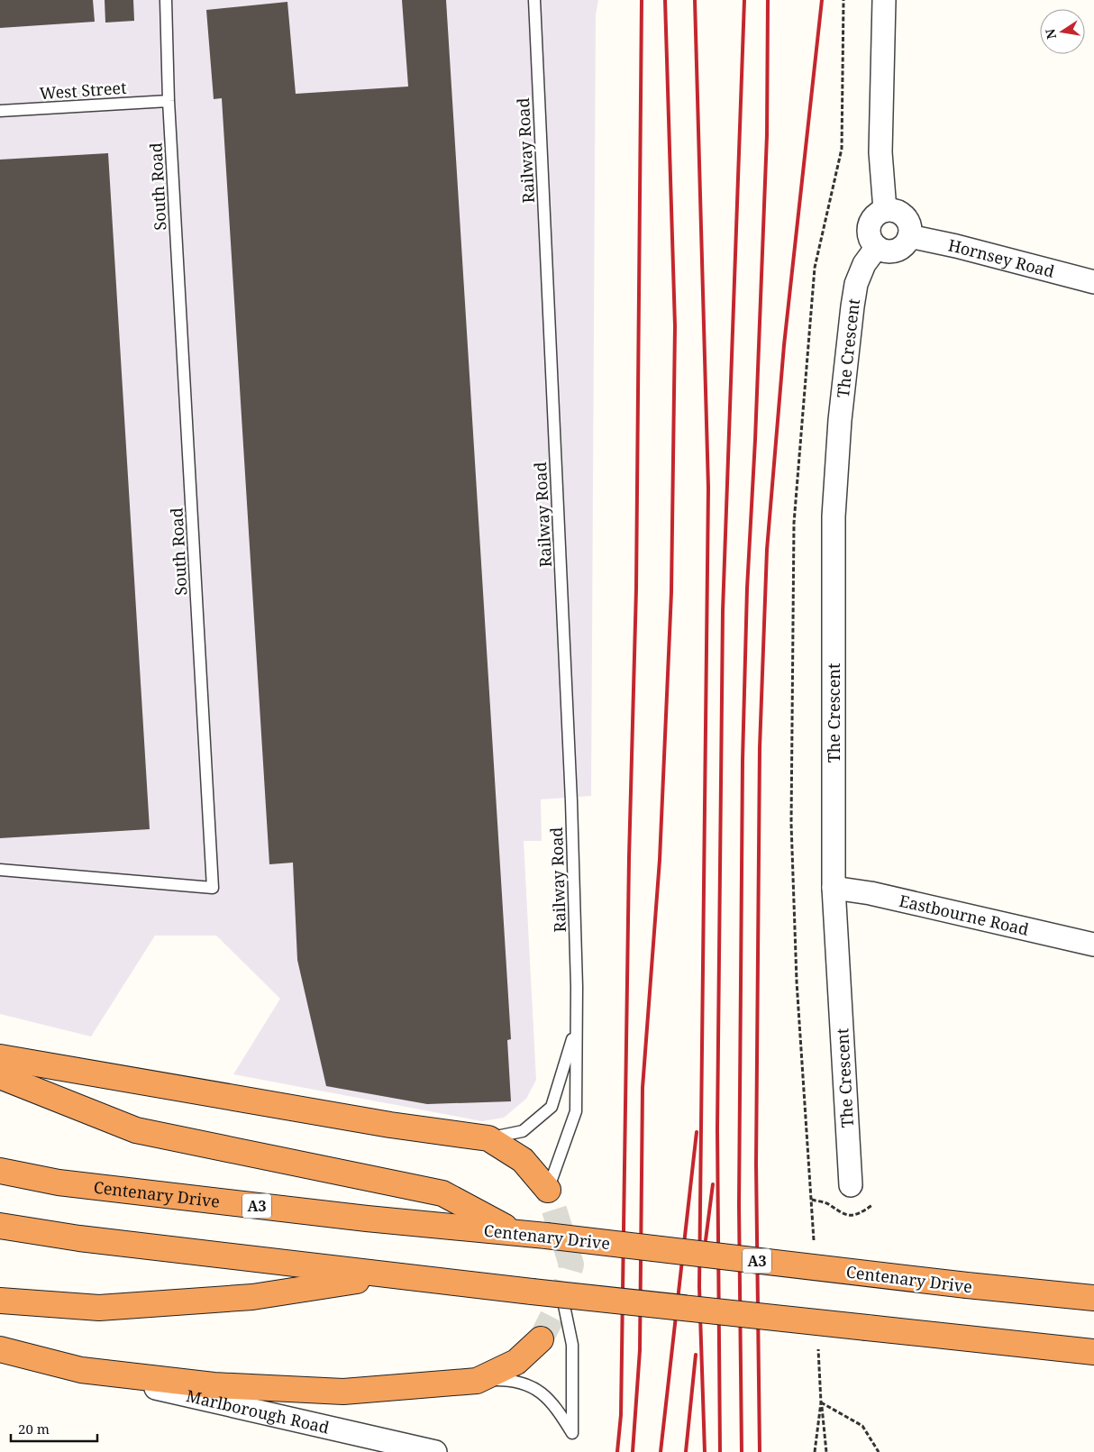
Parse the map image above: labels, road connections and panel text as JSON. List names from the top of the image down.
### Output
{
  "streets": {
    "highway": ["Centenary Drive", "A3"],
    "street": [
      "Hornsey Road",
      "The Crescent",
      "Eastbourne Road",
      "Marlborough Road"
    ],
    "lane": ["West Street", "Railway Road", "South Road"]
  },
  "crossings": [
    ["West Street", "South Road"],
    ["Hornsey Road", "The Crescent"],
    ["The Crescent", "Eastbourne Road"]
  ],
  "scale_bar": "20 m",
  "north": "left"
}
